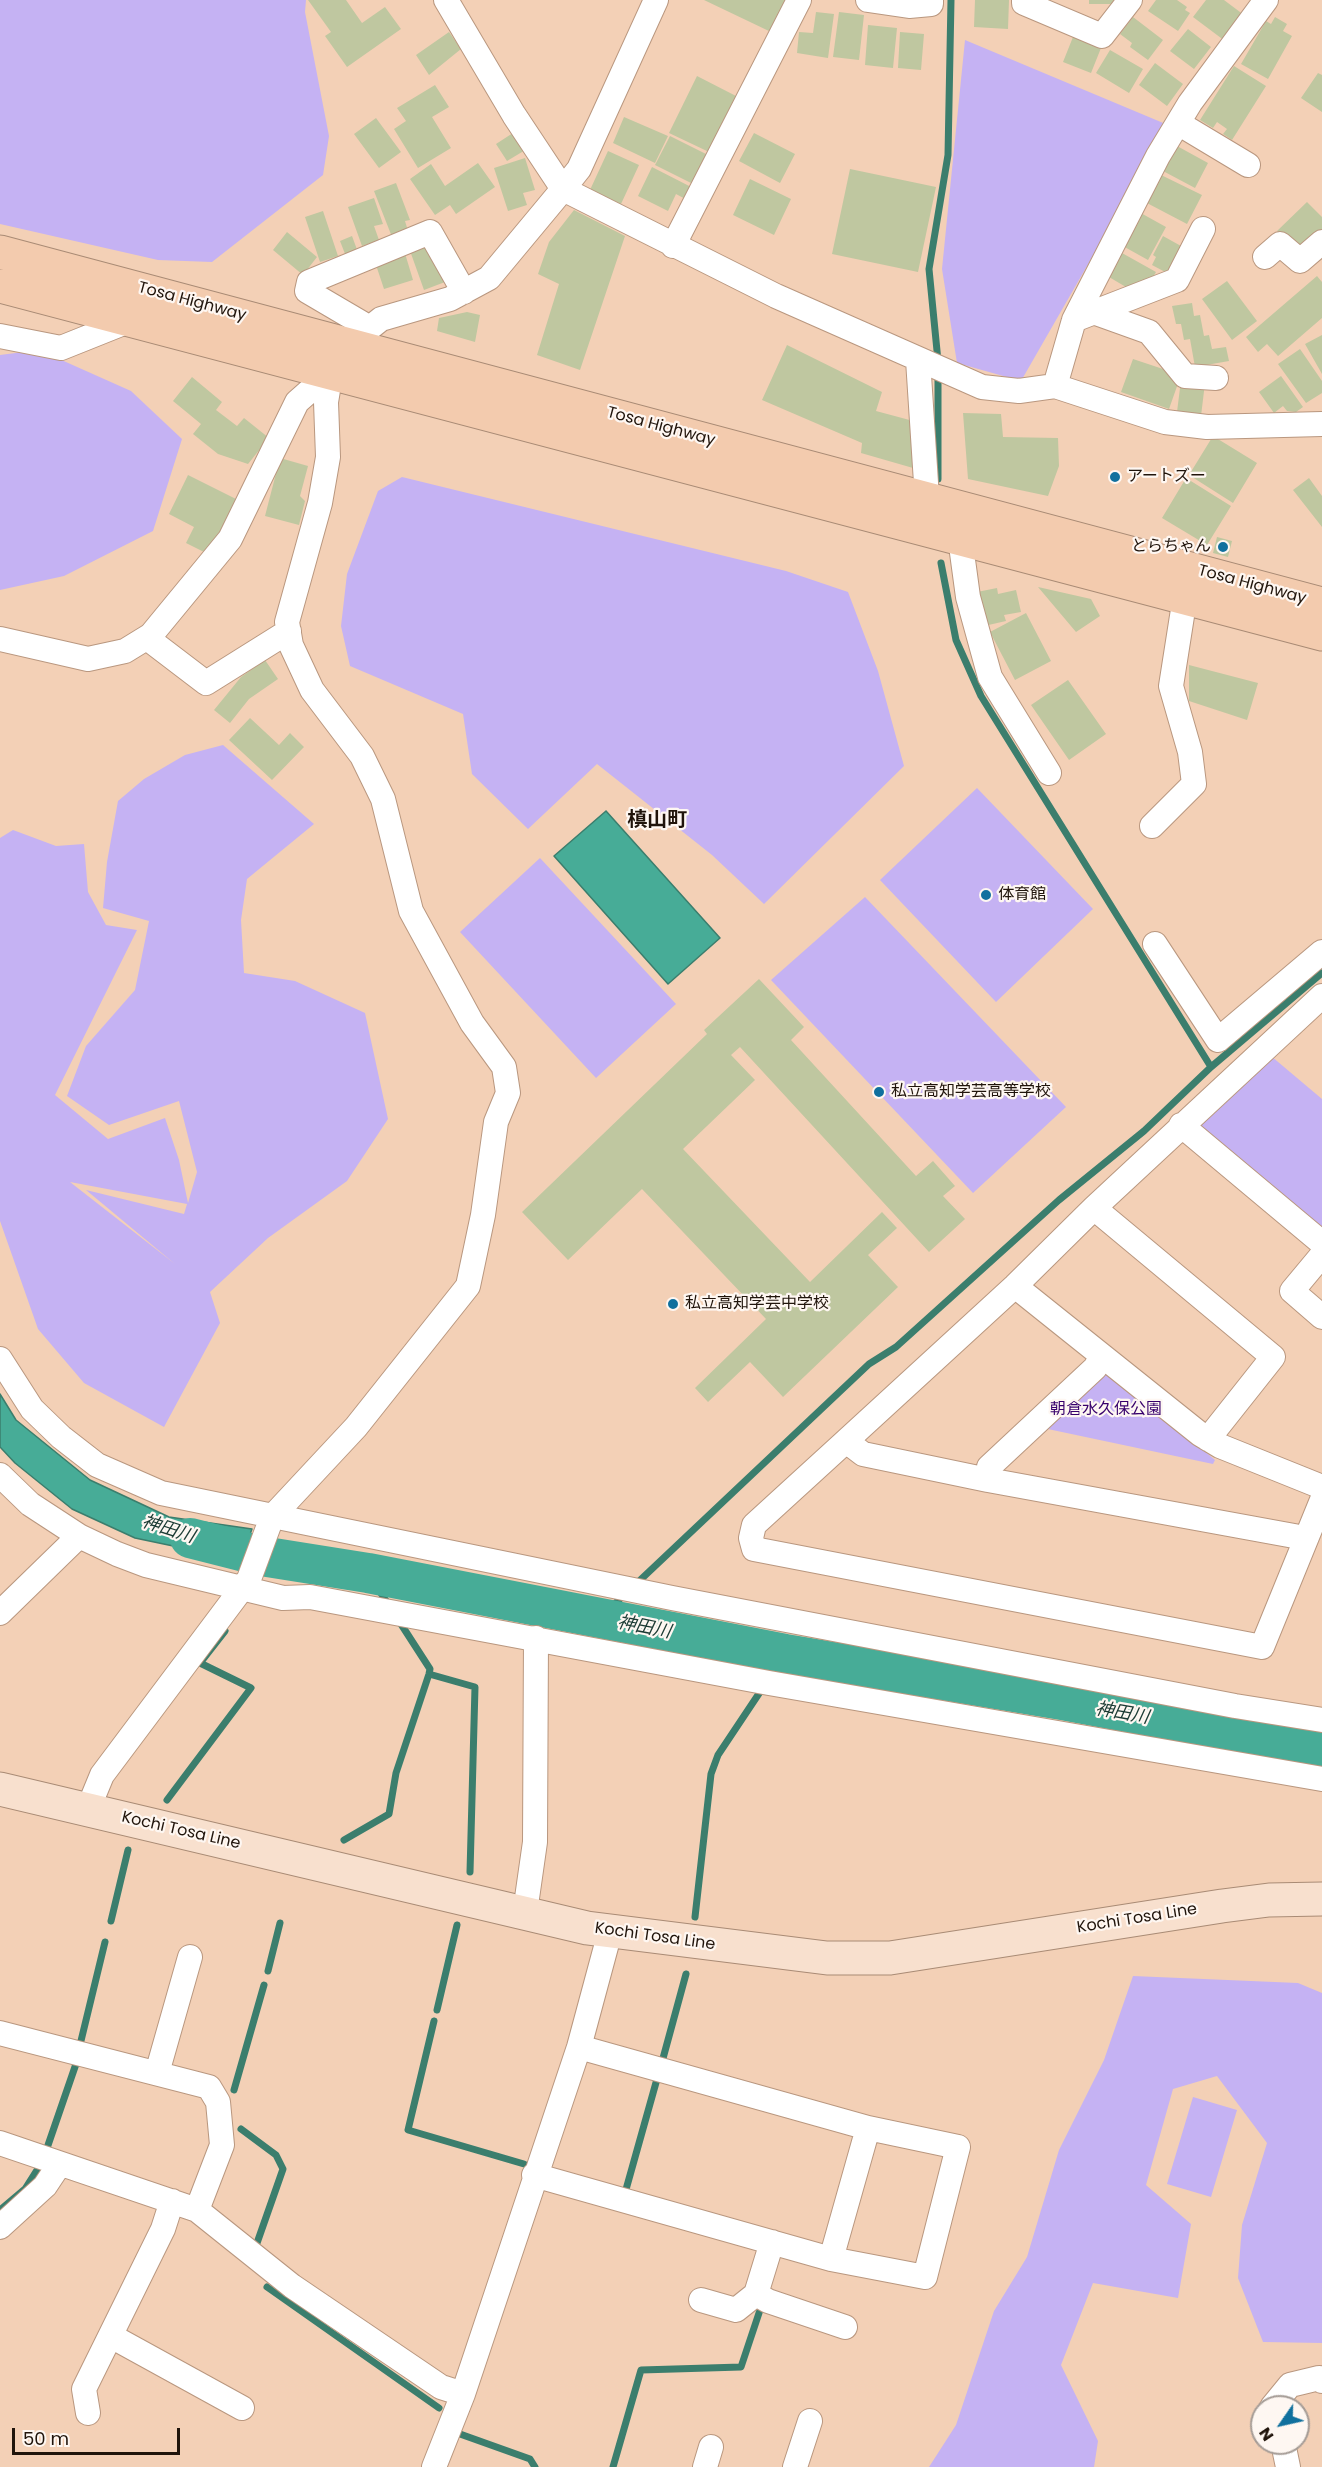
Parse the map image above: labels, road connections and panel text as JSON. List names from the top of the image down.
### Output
{
  "streets": {
    "highway": ["Tosa Highway"],
    "main road": ["Kochi Tosa Line"]
  },
  "districts": ["槙山町"],
  "water": ["神田川"],
  "parks": ["朝倉水久保公園"],
  "places": [
    "アートズー",
    "とらちゃん",
    "体育館",
    "私立高知学芸高等学校",
    "私立高知学芸中学校"
  ],
  "scale_bar": "50 m",
  "north": "bottom left"
}
